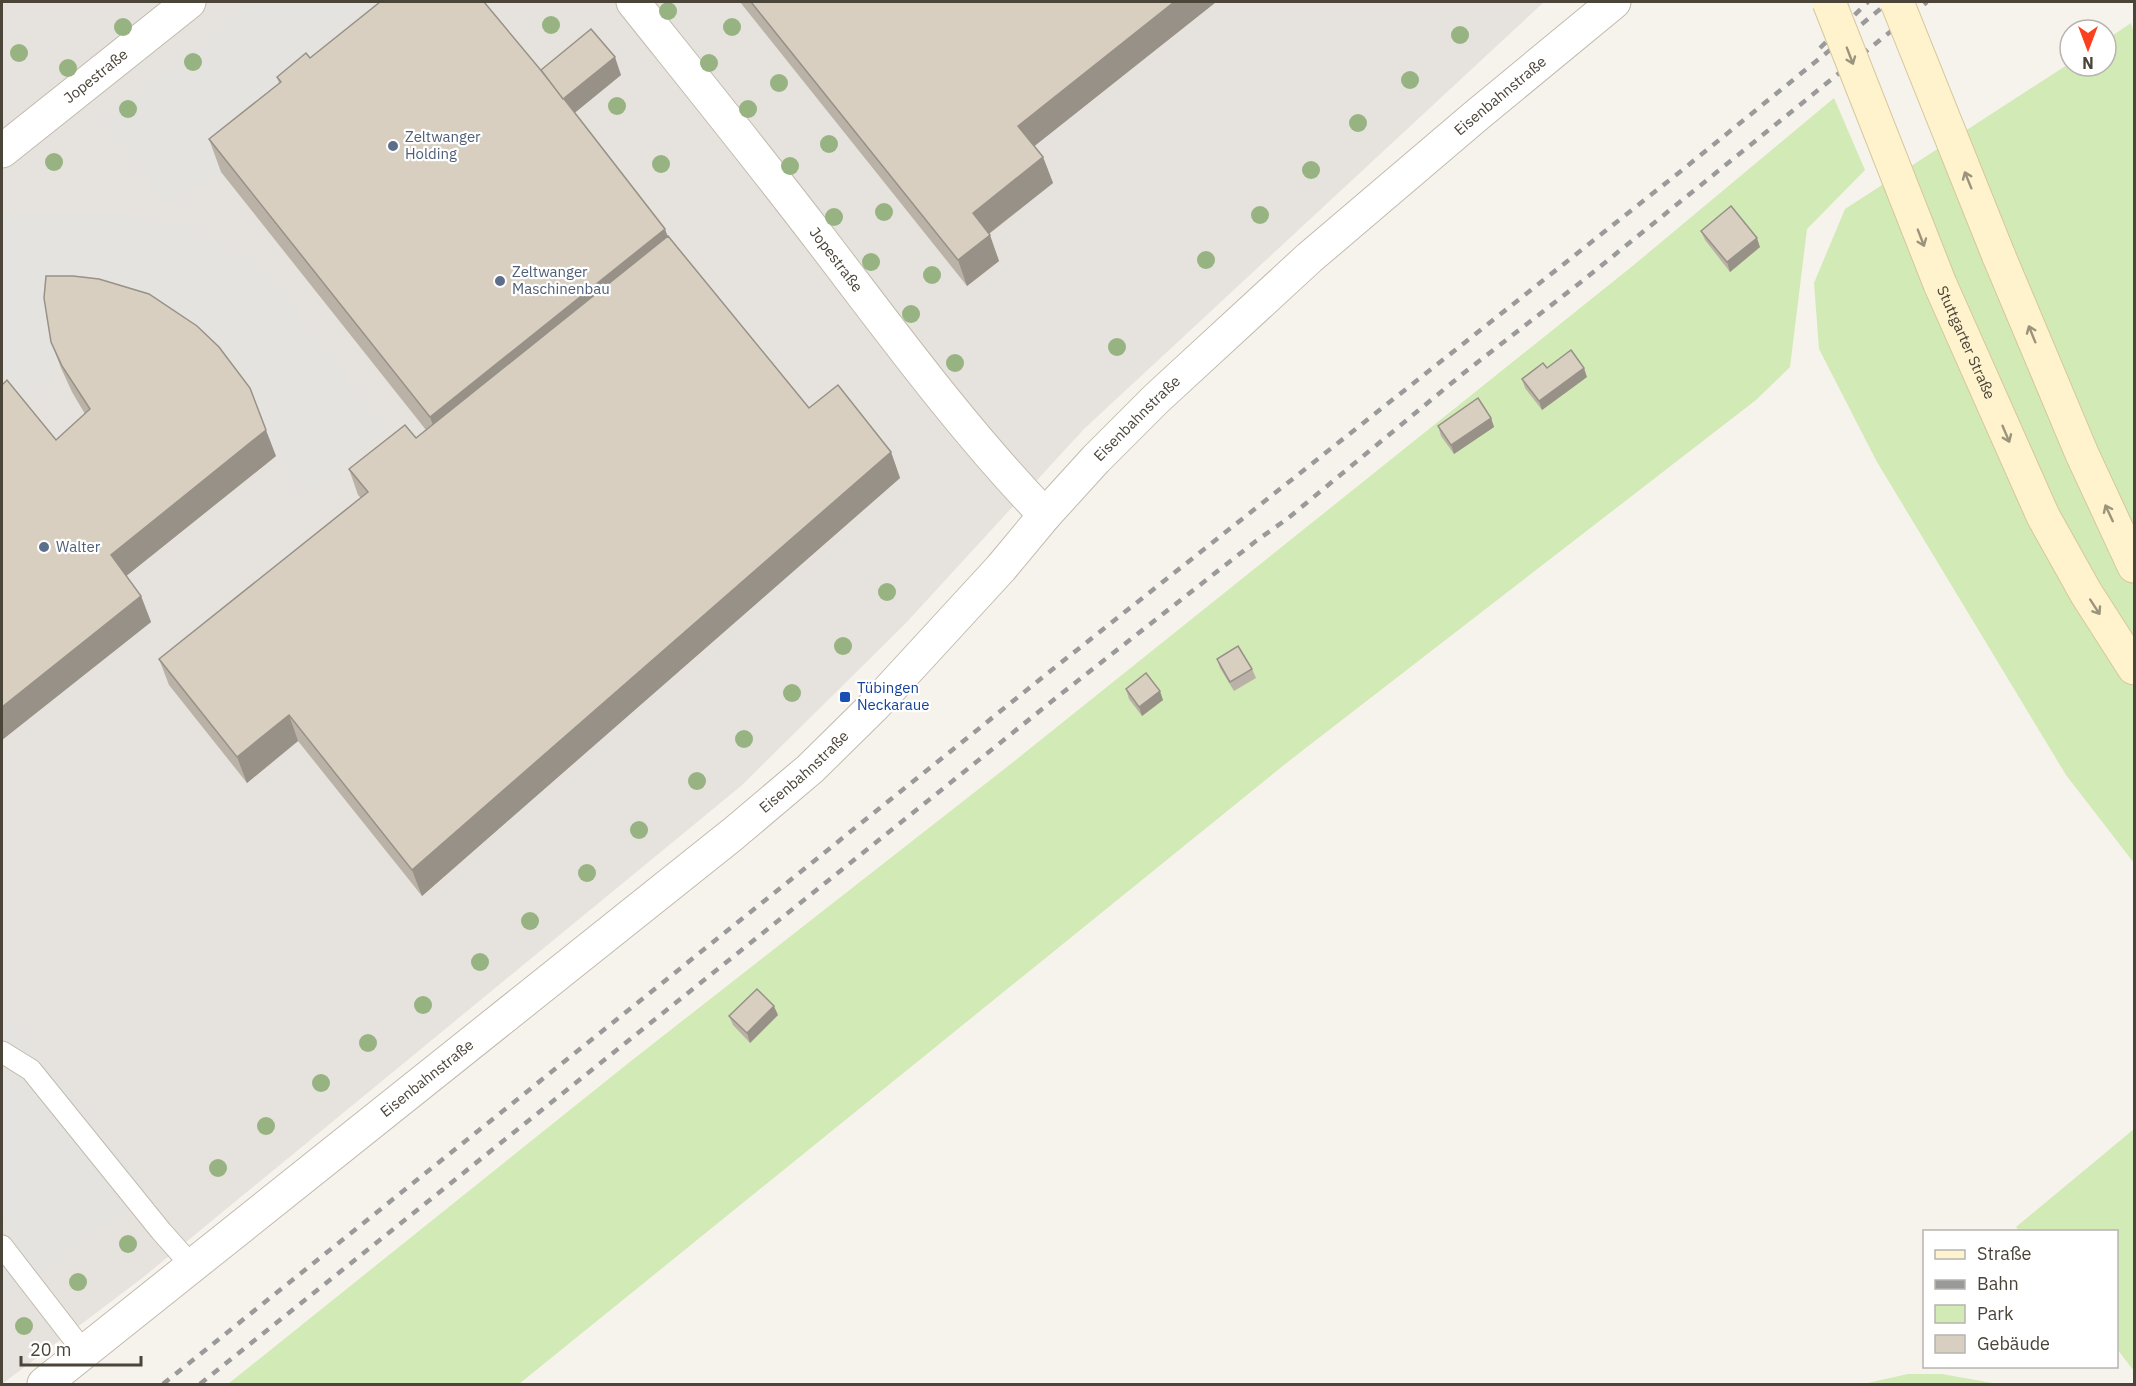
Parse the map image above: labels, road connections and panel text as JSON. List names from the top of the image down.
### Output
{
  "streets": {
    "main road": ["Stuttgarter Straße"],
    "street": ["Jopestraße", "Eisenbahnstraße"]
  },
  "crossings": [
    ["Jopestraße", "Eisenbahnstraße"]
  ],
  "places": {
    "other": ["Zeltwanger Holding", "Zeltwanger Maschinenbau", "Walter"],
    "transit": ["Tübingen Neckaraue"]
  },
  "legend": [
    "Straße",
    "Bahn",
    "Park",
    "Gebäude"
  ],
  "scale_bar": "20 m",
  "north": "bottom"
}
